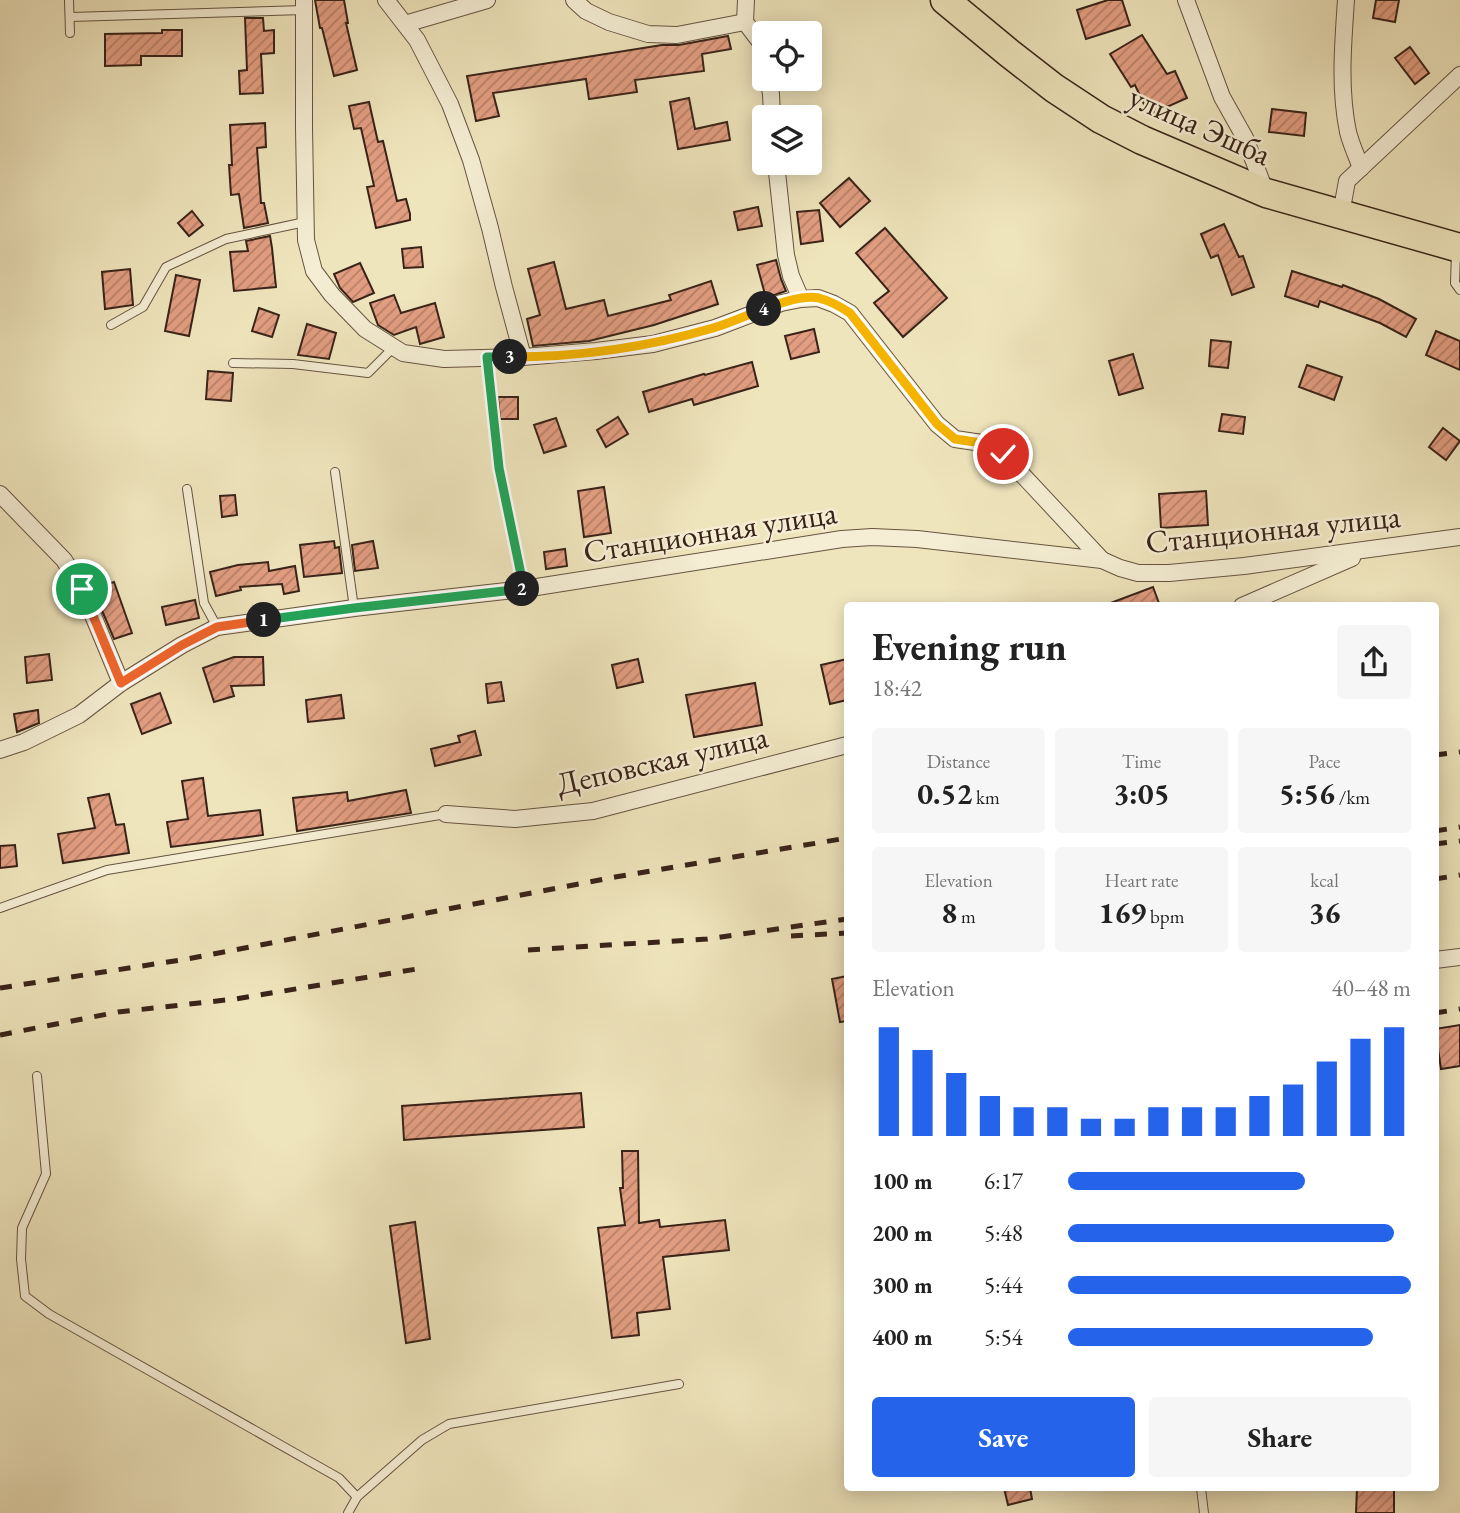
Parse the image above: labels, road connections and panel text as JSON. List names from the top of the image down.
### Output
{
  "streets": {
    "highway": ["улица Эшба"],
    "street": ["Станционная улица", "Деповская улица"]
  },
  "page": {
    "pins": [
      "4",
      "3",
      "2",
      "1"
    ],
    "heading": ["Evening run", "18:42"],
    "stats": [
      ["Distance", "0.52 km"],
      ["Time", "3:05"],
      ["Pace", "5:56 /km"],
      ["Elevation", "8 m"],
      ["Heart rate", "169 bpm"],
      ["kcal", "36"]
    ],
    "chart": ["Elevation", "40–48 m"],
    "list": [
      {
        "name": "100 m",
        "note": "6:17"
      },
      {
        "name": "200 m",
        "note": "5:48"
      },
      {
        "name": "300 m",
        "note": "5:44"
      },
      {
        "name": "400 m",
        "note": "5:54"
      }
    ],
    "buttons": ["Save", "Share"]
  }
}
